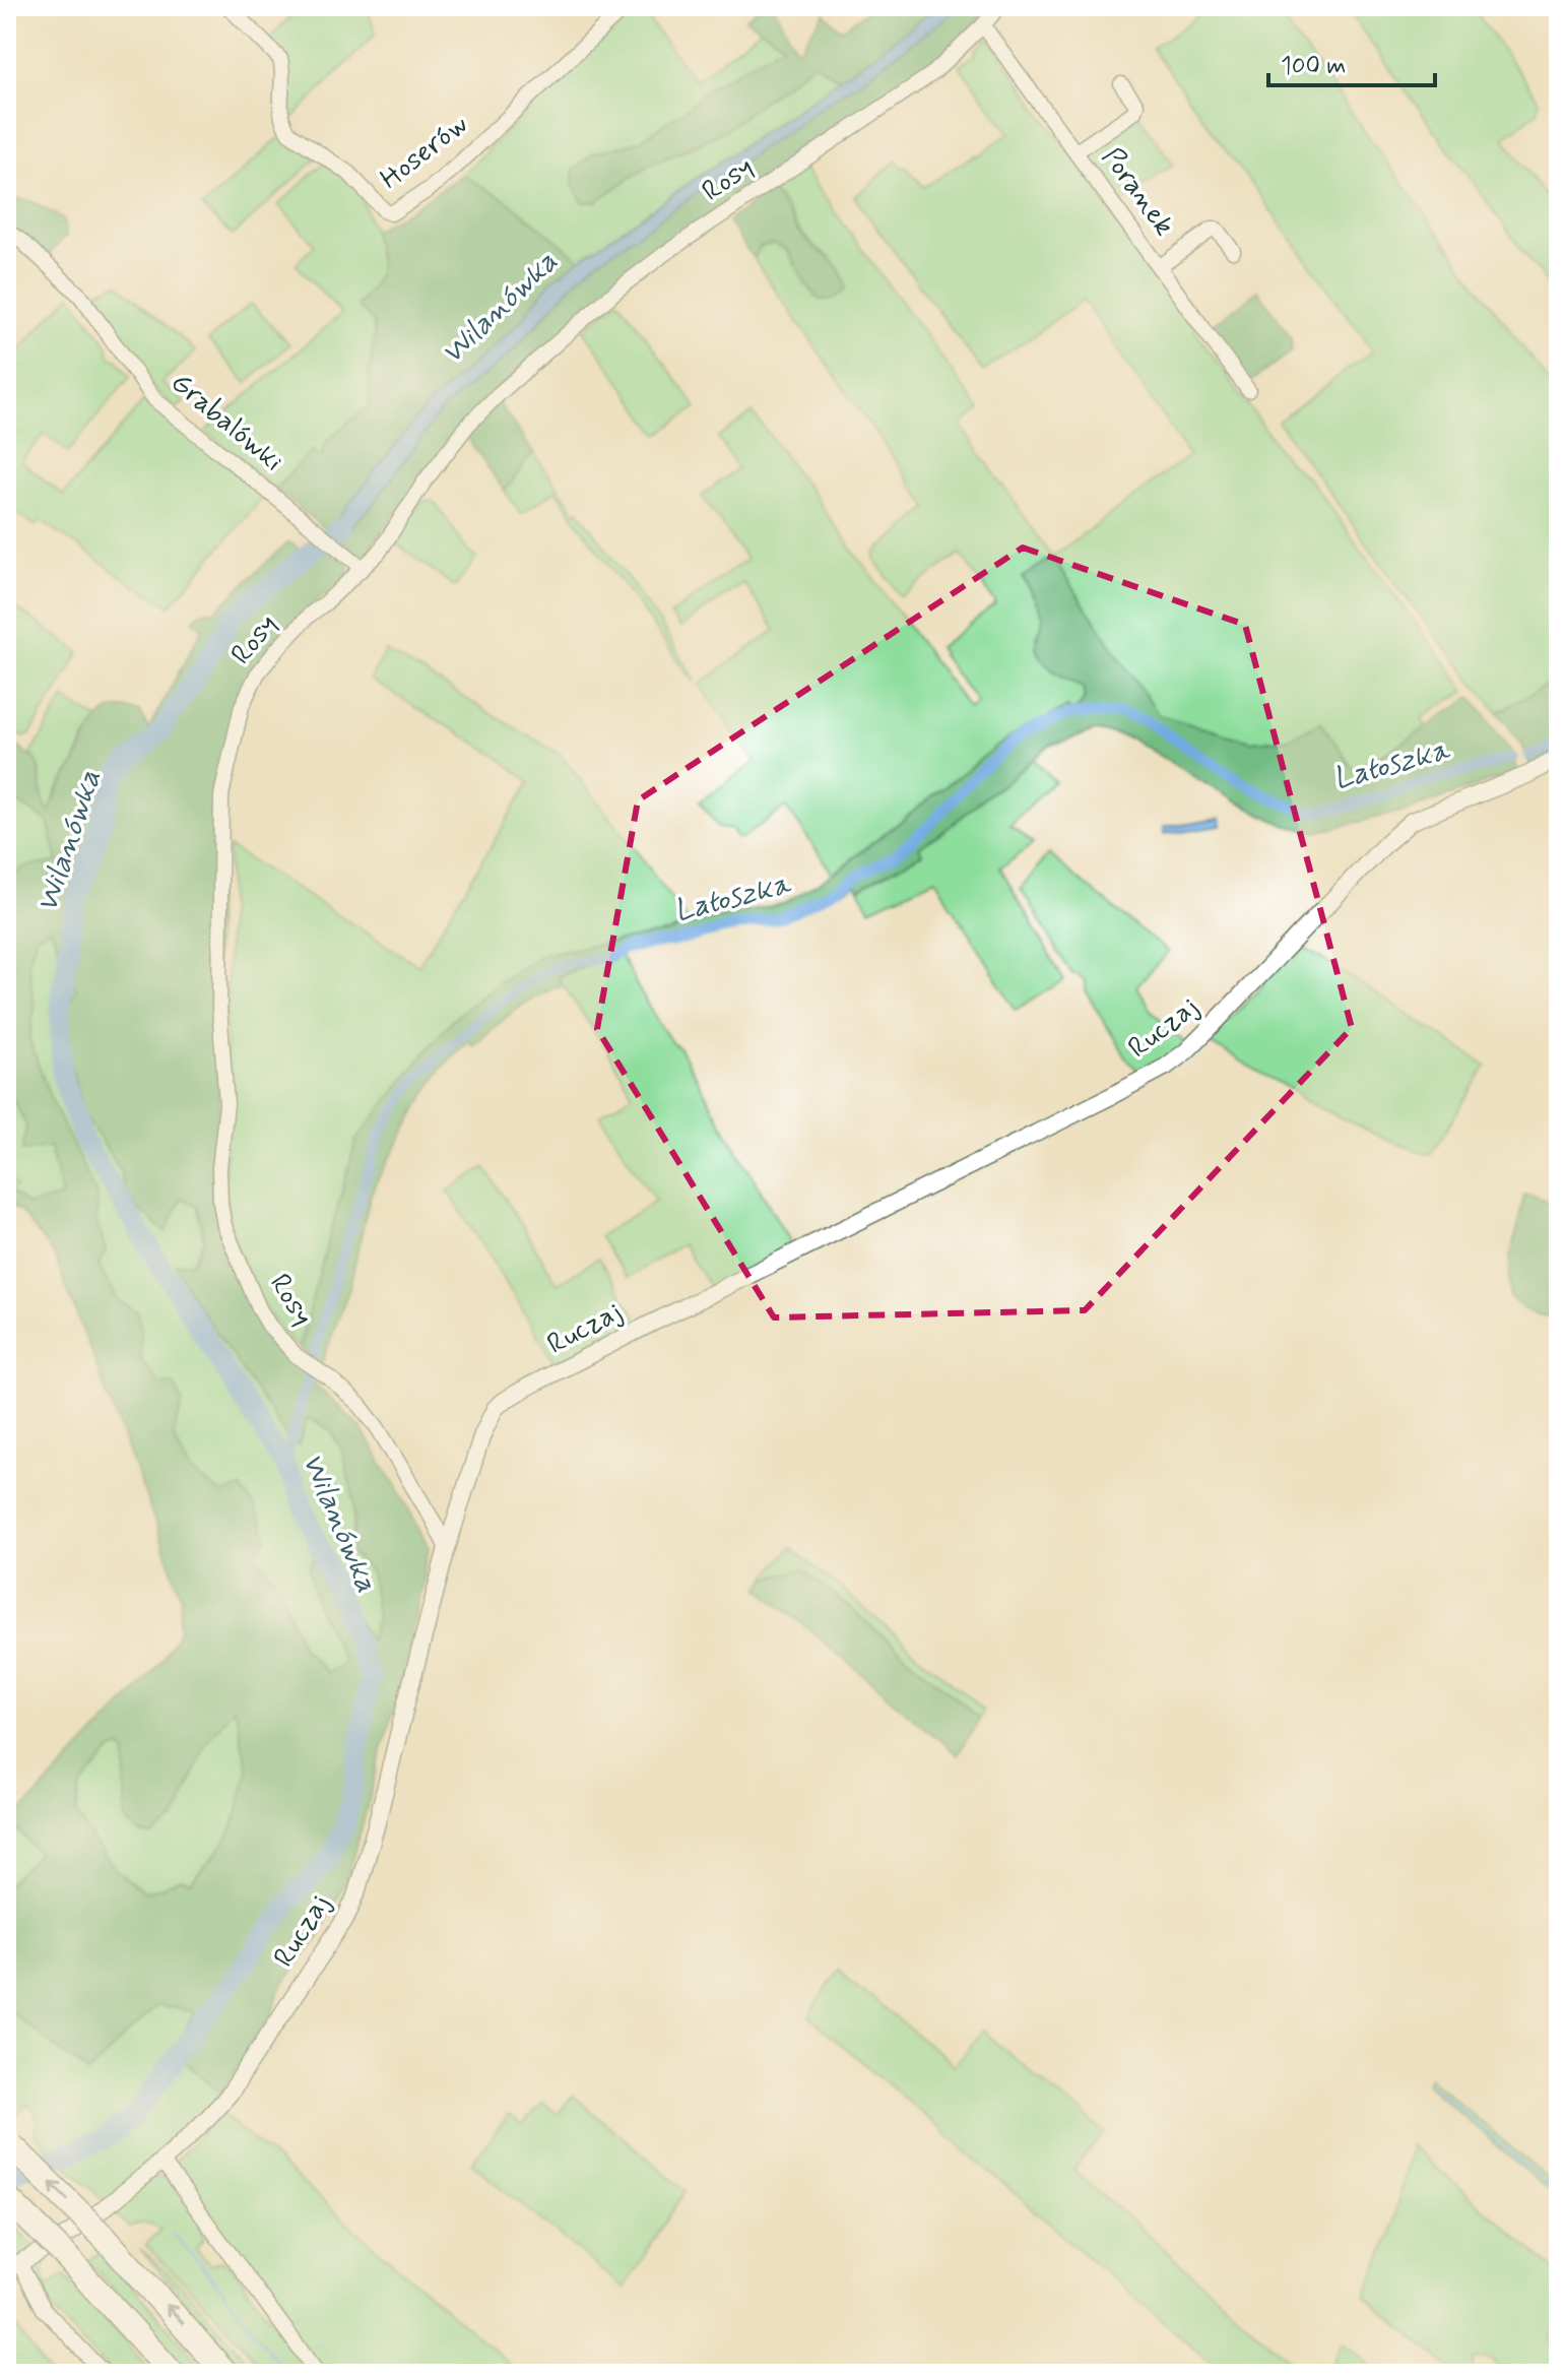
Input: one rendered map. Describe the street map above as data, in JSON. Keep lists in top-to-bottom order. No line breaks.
{"streets":{"street":["Hoserów","Rosy","Poranek","Grabalówki","Ruczaj"]},"crossings":[["Rosy","Poranek"],["Rosy","Grabalówki"],["Rosy","Ruczaj"]],"water":["Wilanówka","Latoszka"],"scale_bar":"100 m"}
